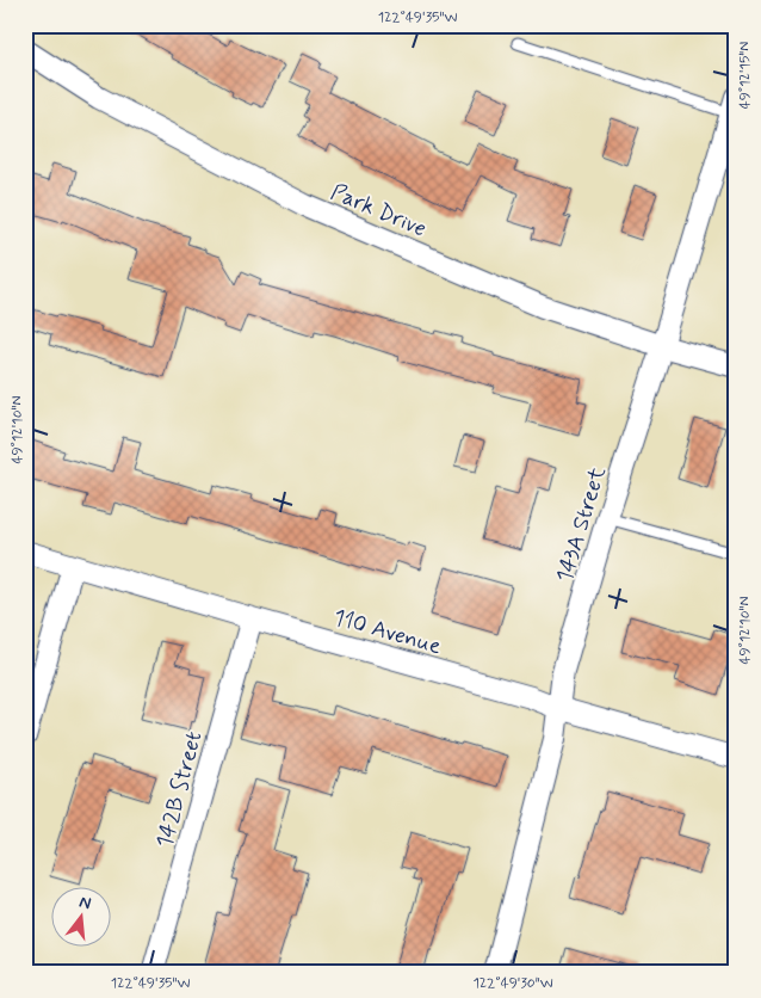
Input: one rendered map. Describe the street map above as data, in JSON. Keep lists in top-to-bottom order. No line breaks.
{"streets":{"street":["Park Drive","143A Street","110 Avenue","142B Street"]},"crossings":[["Park Drive","143A Street"],["143A Street","110 Avenue"],["110 Avenue","142B Street"]],"north":"top","coordinates":["122°49'35\"W","49°12'15\"N","49°12'10\"N","122°49'30\"W"]}
